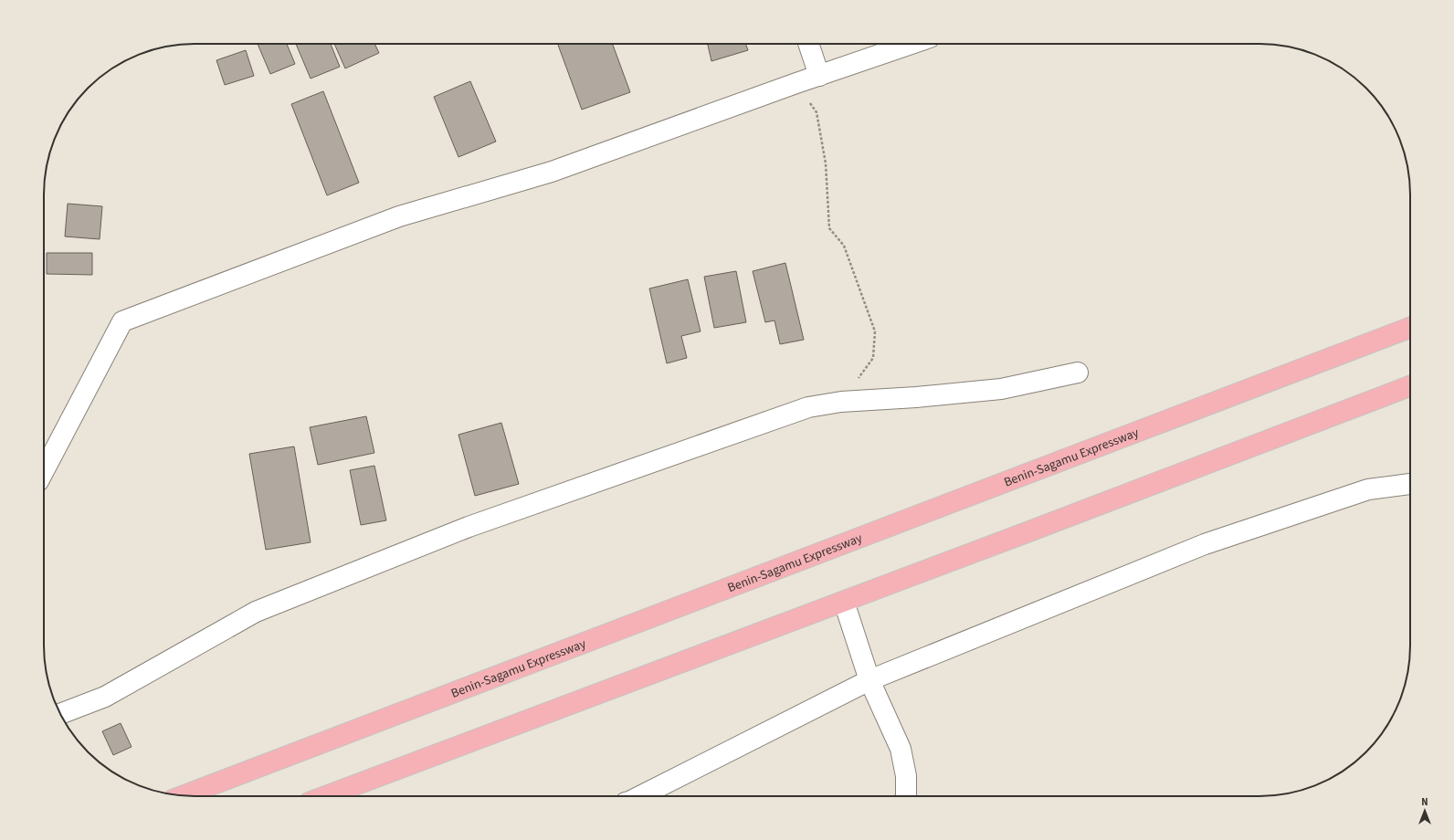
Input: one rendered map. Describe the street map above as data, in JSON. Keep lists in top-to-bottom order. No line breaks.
{"streets":{"highway":["Benin-Sagamu Expressway"]},"north":"top"}
